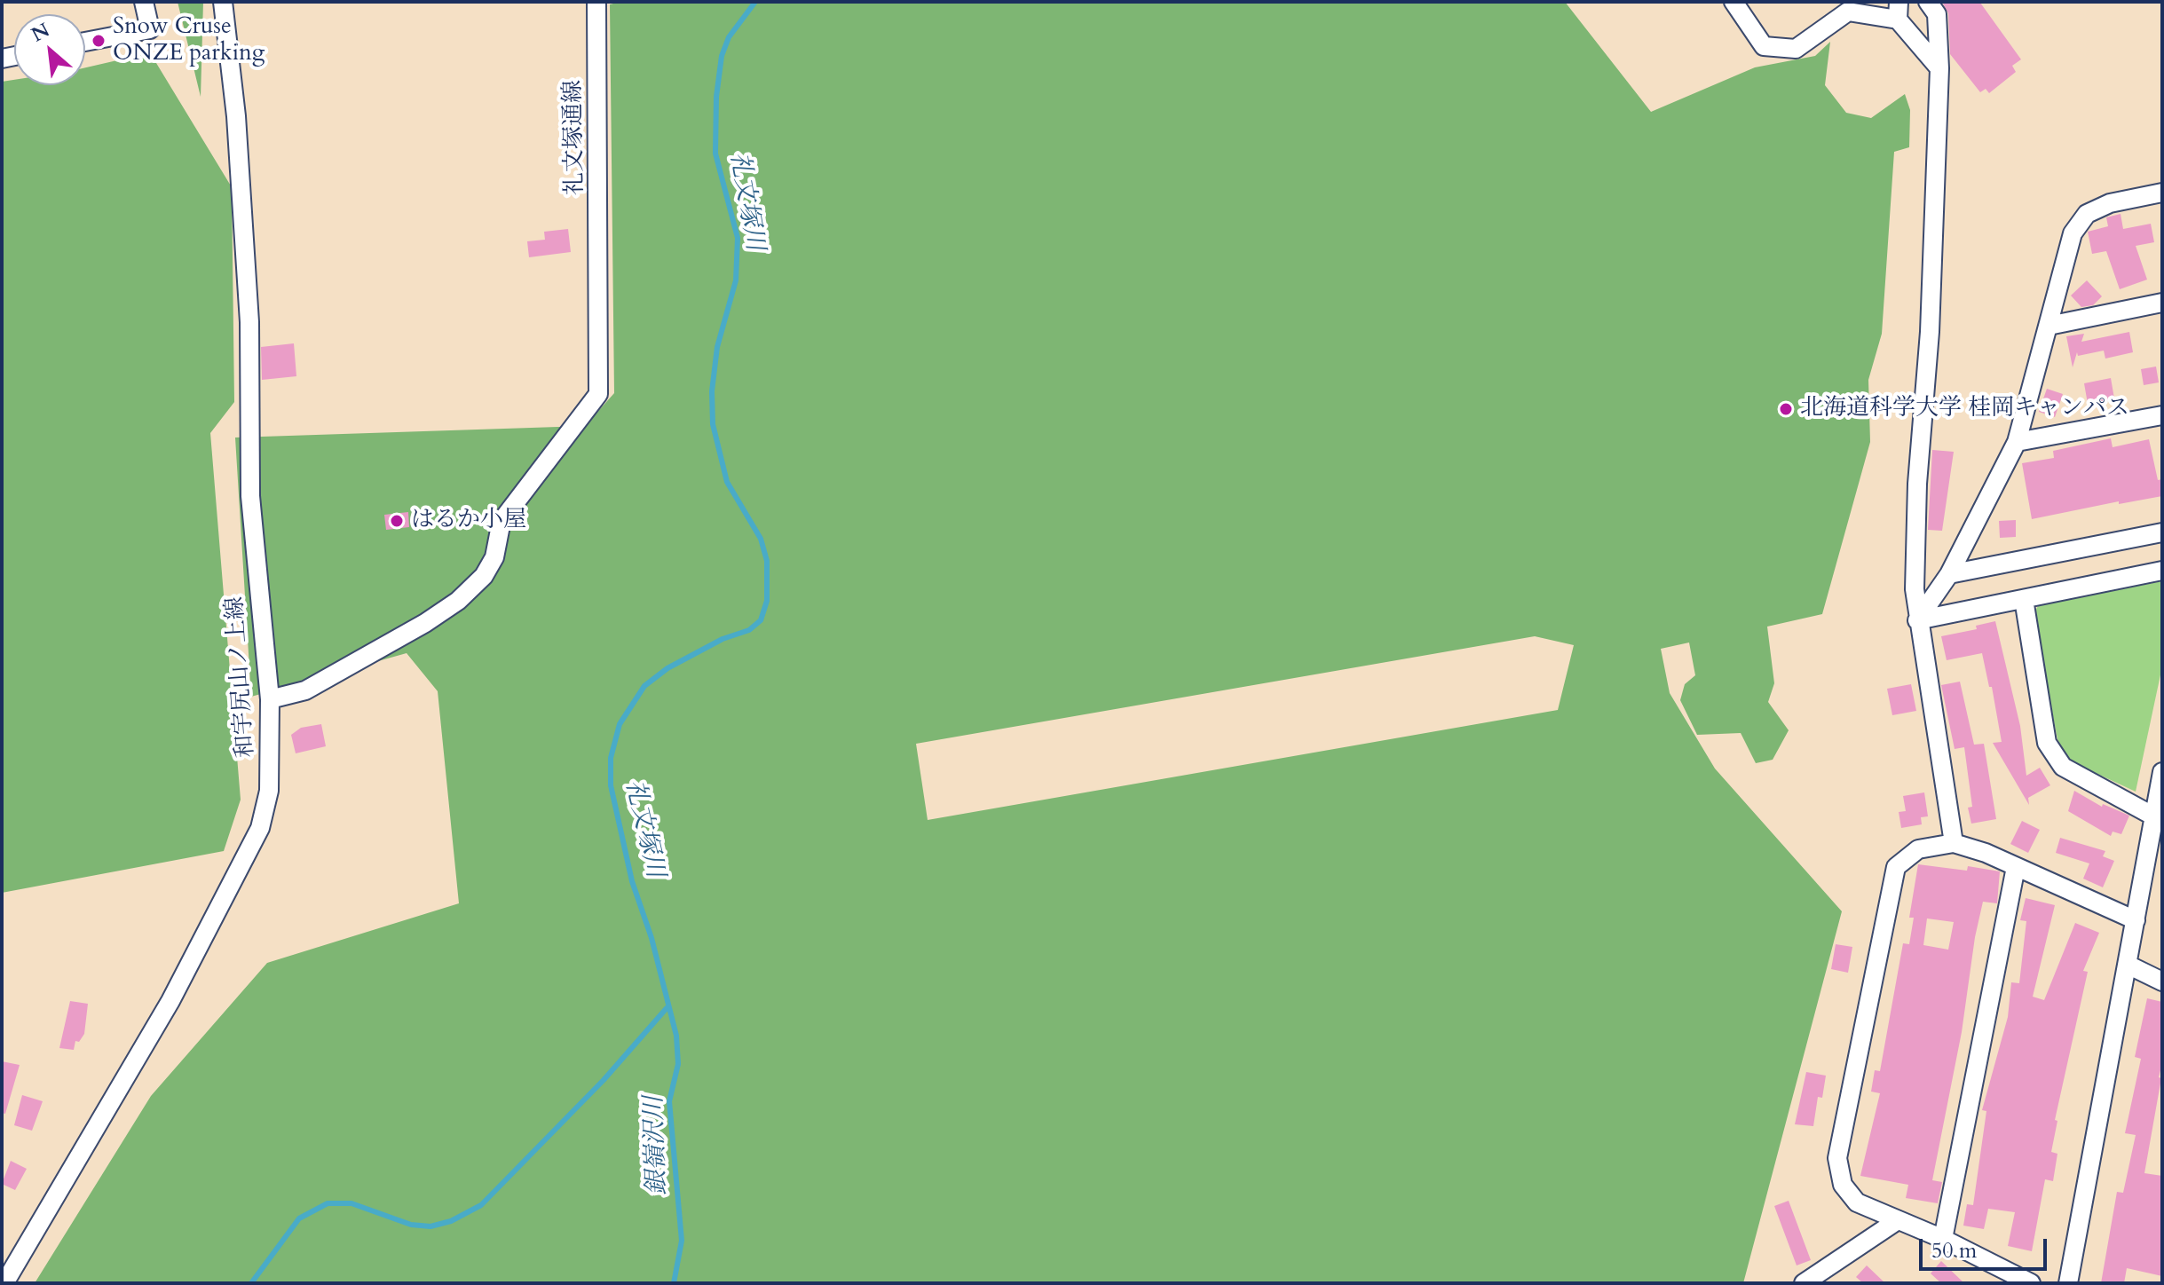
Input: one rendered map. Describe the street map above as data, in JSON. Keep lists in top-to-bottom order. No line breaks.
{"streets":{"street":["礼文塚通線","和宇尻山ノ上線"]},"crossings":[["礼文塚通線","和宇尻山ノ上線"]],"water":["礼文塚川","銀嶺沢川"],"places":["Snow Cruse ONZE parking","北海道科学大学 桂岡キャンパス","はるか小屋"],"scale_bar":"50 m","north":"top left"}
